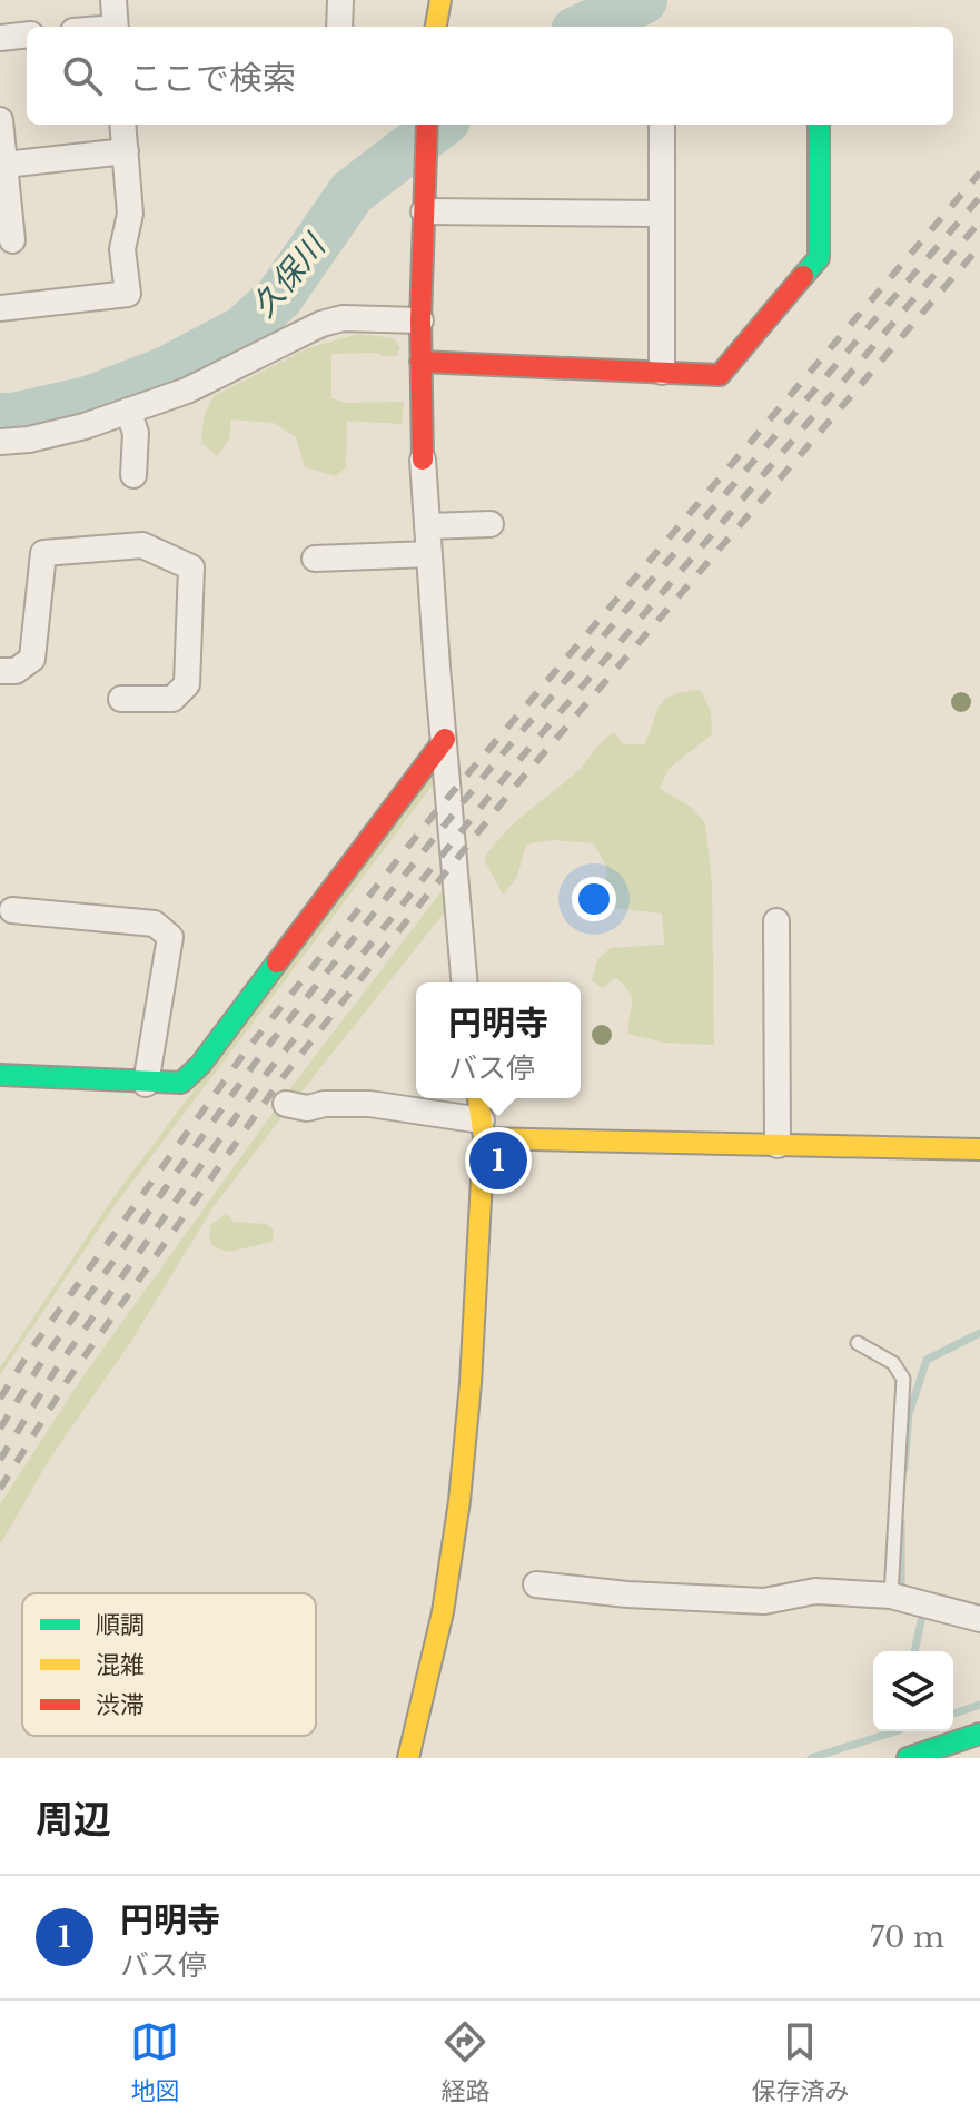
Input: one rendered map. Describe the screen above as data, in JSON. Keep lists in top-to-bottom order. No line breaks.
{"water":["久保川"],"legend":["順調","混雑","渋滞"],"page":{"search":"ここで検索","popup":["円明寺","バス停"],"pins":"1","heading":"周辺","list":[{"mark":"1","name":"円明寺","note":"バス停","value":"70 m"}],"nav":["地図","経路","保存済み"]}}
